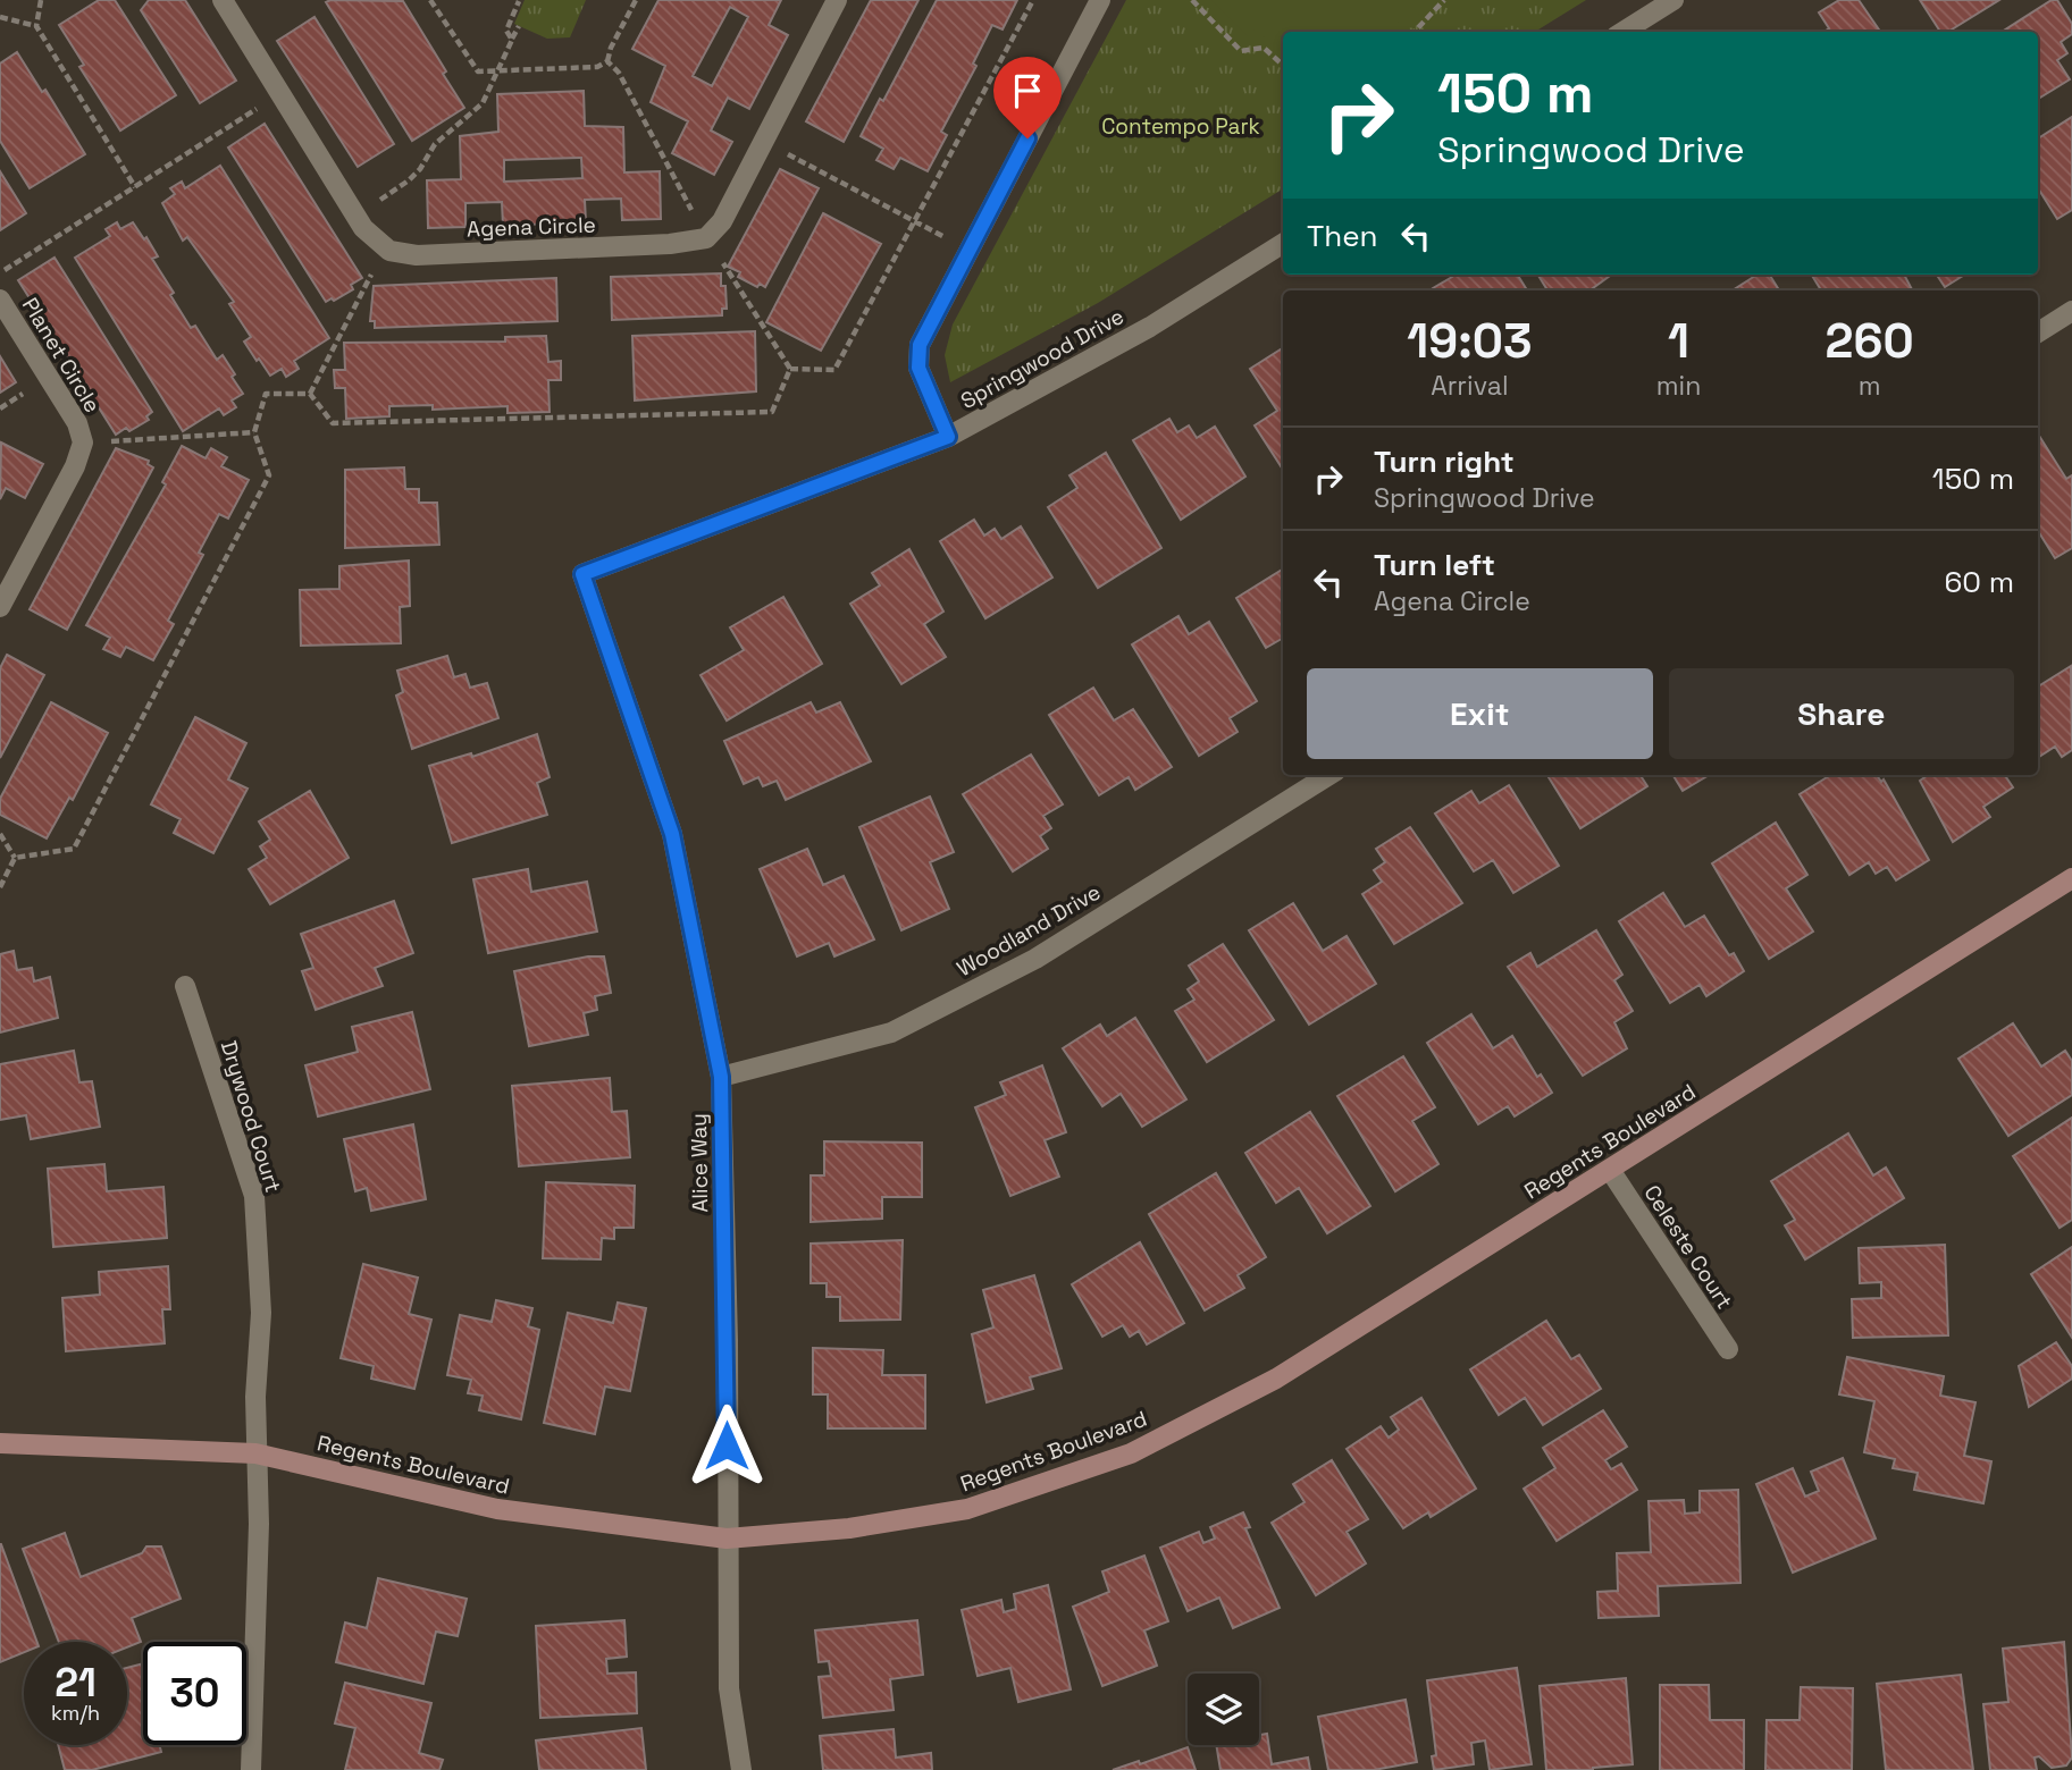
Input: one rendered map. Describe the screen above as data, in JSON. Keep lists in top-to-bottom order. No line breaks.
{"streets":{"street":["Agena Circle","Planet Circle","Springwood Drive","Woodland Drive","Drywood Court","Regents Boulevard","Alice Way","Celeste Court"]},"crossings":[["Springwood Drive","Alice Way"],["Woodland Drive","Alice Way"],["Drywood Court","Regents Boulevard"],["Regents Boulevard","Alice Way"],["Regents Boulevard","Celeste Court"]],"parks":["Contempo Park"],"page":{"turn":["150 m","Springwood Drive"],"then":"Then","eta":["19:03","Arrival","1","min","260","m"],"list":[{"name":"Turn right","note":"Springwood Drive","value":"150 m"},{"name":"Turn left","note":"Agena Circle","value":"60 m"}],"buttons":["Exit","Share"],"speed":"21 km/h","limit":"30"}}
